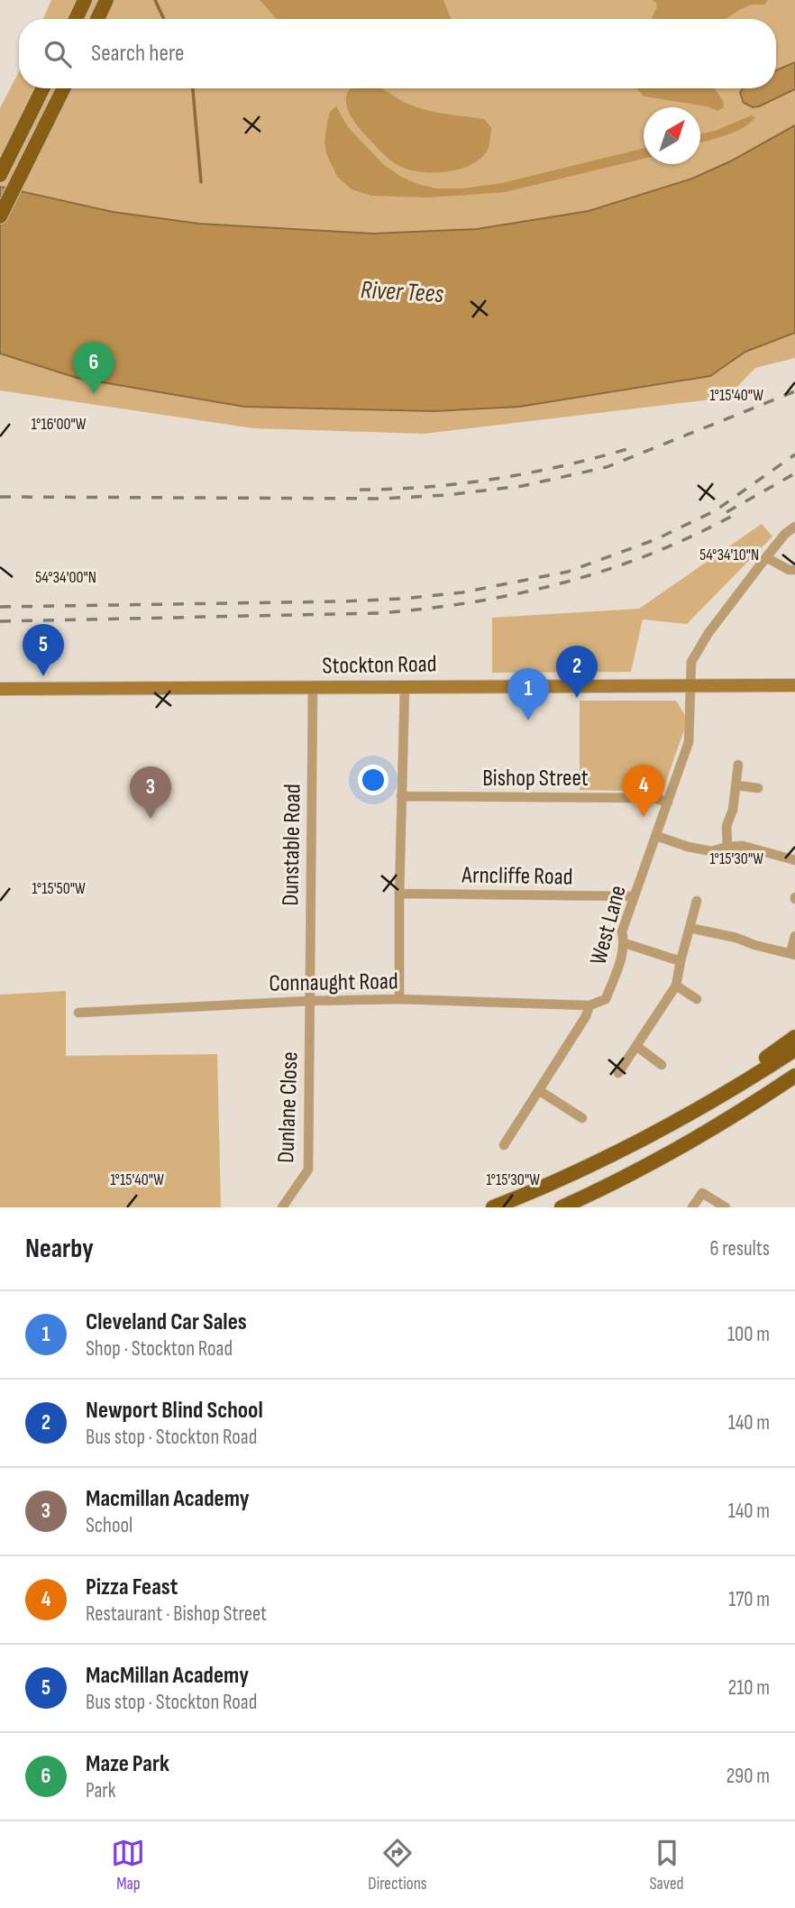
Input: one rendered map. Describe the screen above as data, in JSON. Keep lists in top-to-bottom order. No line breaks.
{"streets":{"main road":["Stockton Road"],"street":["Bishop Street","Dunstable Road","Arncliffe Road","West Lane","Connaught Road","Dunlane Close"]},"crossings":[["Stockton Road","Dunstable Road"],["Stockton Road","West Lane"],["Bishop Street","West Lane"],["Dunstable Road","Connaught Road"],["Dunstable Road","Dunlane Close"],["Arncliffe Road","West Lane"],["West Lane","Connaught Road"],["Connaught Road","Dunlane Close"]],"water":["River Tees"],"north":"top right","page":{"search":"Search here","pins":["6","5","2","1","4","3"],"heading":["Nearby","6 results"],"list":[{"mark":"1","name":"Cleveland Car Sales","note":"Shop · Stockton Road","value":"100 m"},{"mark":"2","name":"Newport Blind School","note":"Bus stop · Stockton Road","value":"140 m"},{"mark":"3","name":"Macmillan Academy","note":"School","value":"140 m"},{"mark":"4","name":"Pizza Feast","note":"Restaurant · Bishop Street","value":"170 m"},{"mark":"5","name":"MacMillan Academy","note":"Bus stop · Stockton Road","value":"210 m"},{"mark":"6","name":"Maze Park","note":"Park","value":"290 m"}],"nav":["Map","Directions","Saved"]},"coordinates":["1°15'40\"W","1°16'00\"W","54°34'10\"N","54°34'00\"N","1°15'30\"W","1°15'50\"W"]}
